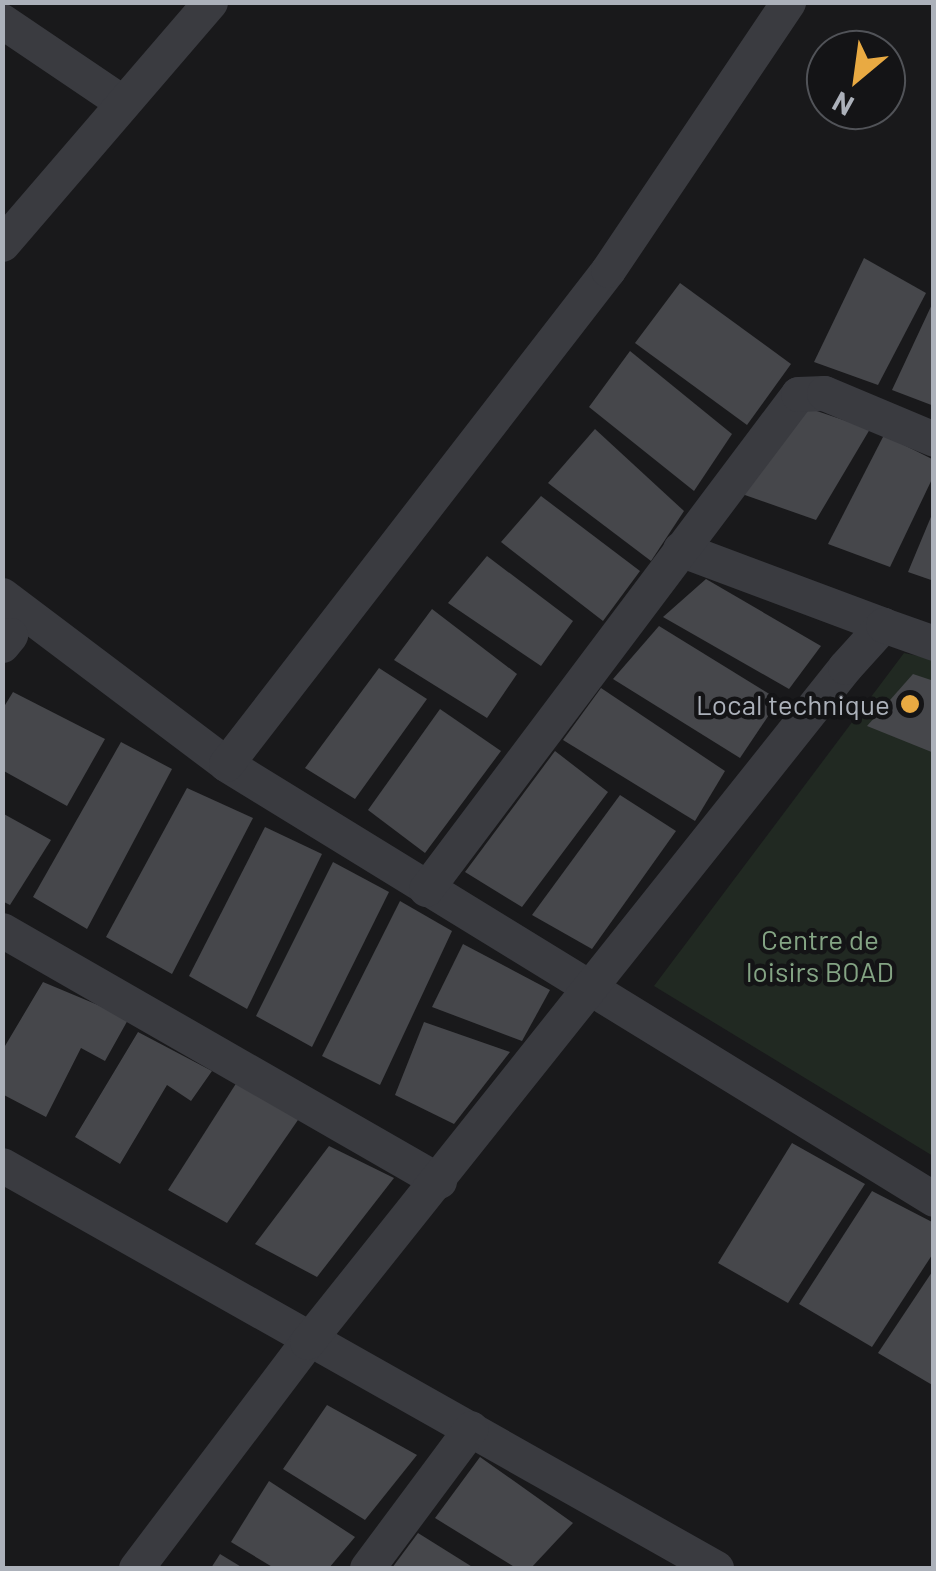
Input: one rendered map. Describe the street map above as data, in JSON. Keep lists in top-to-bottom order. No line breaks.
{"parks":["Centre de loisirs BOAD"],"places":["Local technique"],"north":"bottom left"}
